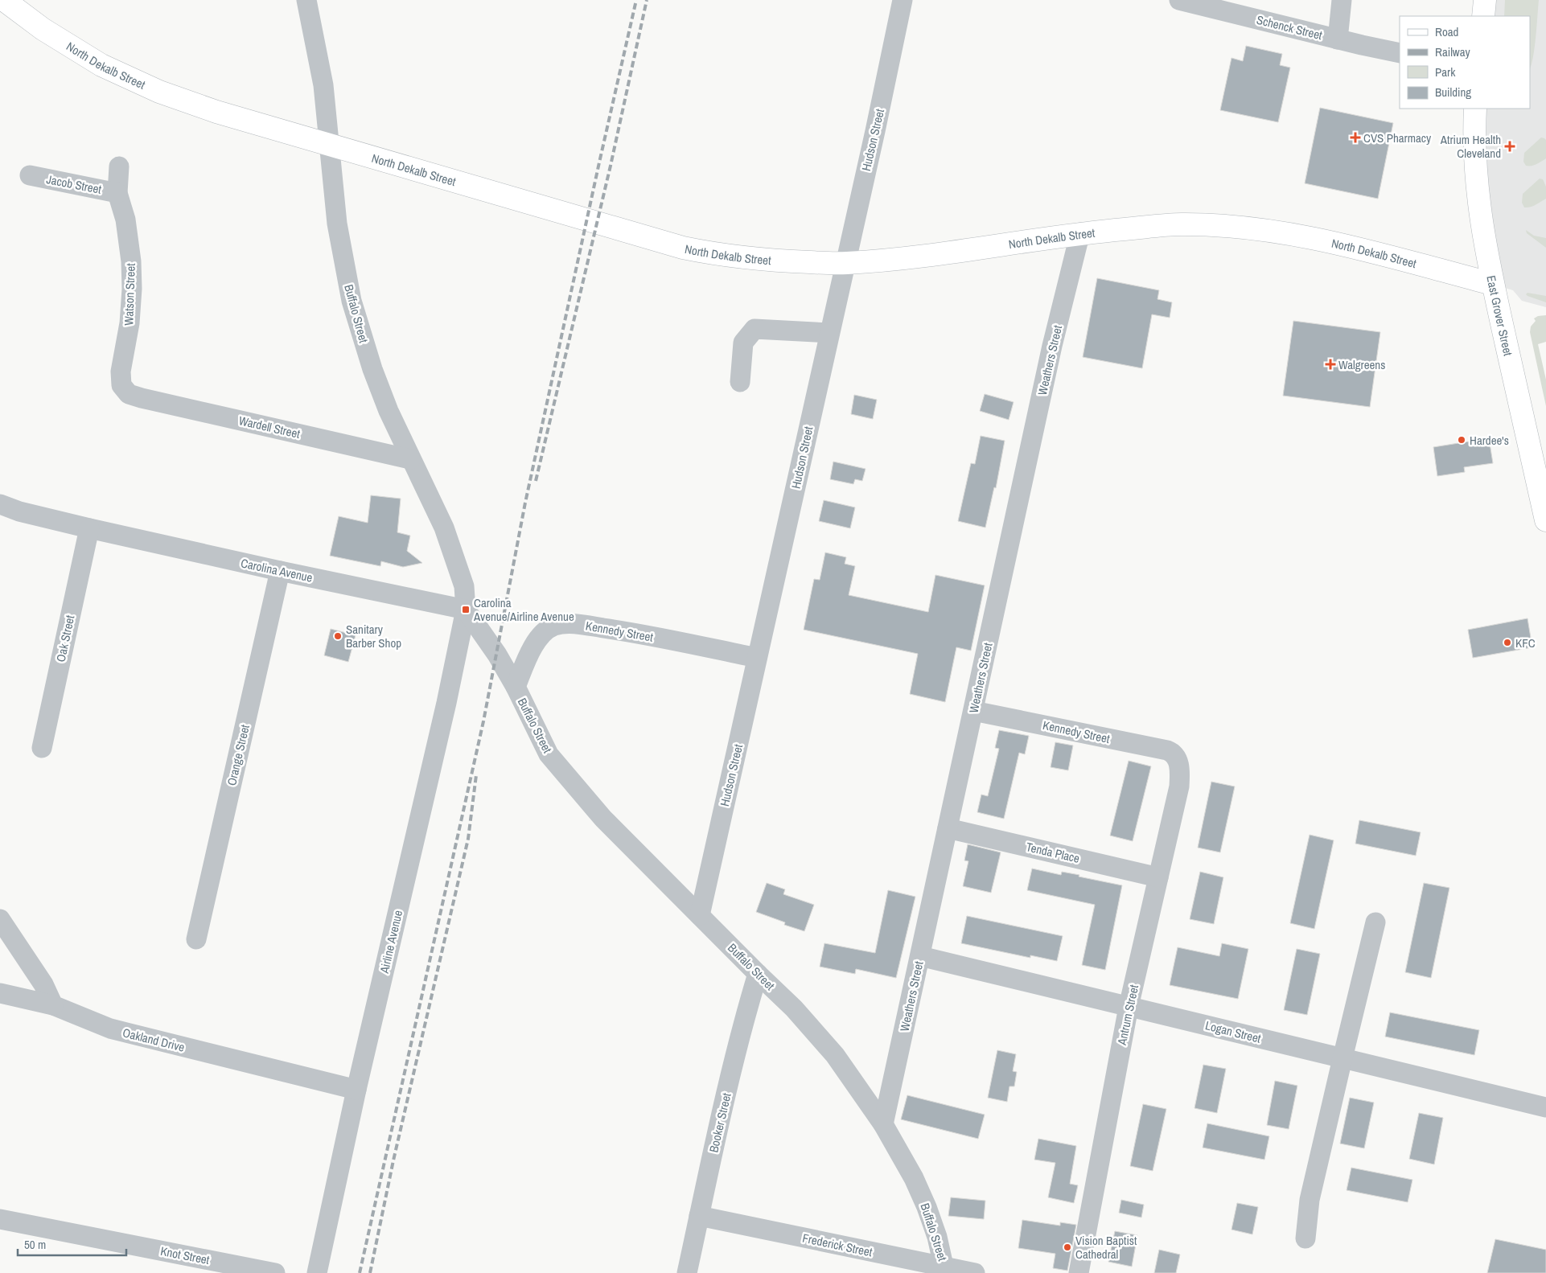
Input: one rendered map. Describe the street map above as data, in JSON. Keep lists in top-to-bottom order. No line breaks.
{"streets":{"main road":["North Dekalb Street","East Grover Street"],"street":["Schenck Street","Hudson Street","Jacob Street","Watson Street","Buffalo Street","Weathers Street","Wardell Street","Carolina Avenue","Kennedy Street","Oak Street","Orange Street","Tenda Place","Airline Avenue","Antrum Street","Logan Street","Oakland Drive","Booker Street","Frederick Street","Knot Street"]},"crossings":[["North Dekalb Street","Hudson Street"],["North Dekalb Street","Buffalo Street"],["North Dekalb Street","East Grover Street"],["North Dekalb Street","Weathers Street"],["Hudson Street","Buffalo Street"],["Hudson Street","Kennedy Street"],["Jacob Street","Watson Street"],["Watson Street","Wardell Street"],["Buffalo Street","Weathers Street"],["Buffalo Street","Wardell Street"],["Buffalo Street","Carolina Avenue"],["Buffalo Street","Kennedy Street"],["Buffalo Street","Airline Avenue"],["Buffalo Street","Booker Street"],["Buffalo Street","Frederick Street"],["Weathers Street","Kennedy Street"],["Weathers Street","Tenda Place"],["Weathers Street","Logan Street"],["Carolina Avenue","Oak Street"],["Carolina Avenue","Orange Street"],["Carolina Avenue","Airline Avenue"],["Kennedy Street","Antrum Street"],["Tenda Place","Antrum Street"],["Airline Avenue","Oakland Drive"],["Antrum Street","Logan Street"],["Booker Street","Frederick Street"]],"places":{"health":["CVS Pharmacy","Atrium Health Cleveland","Walgreens"],"other":["Hardee's","Sanitary Barber Shop","KFC","Vision Baptist Cathedral"],"transit":["Carolina Avenue/Airline Avenue"]},"legend":["Road","Railway","Park","Building"],"scale_bar":"50 m"}
